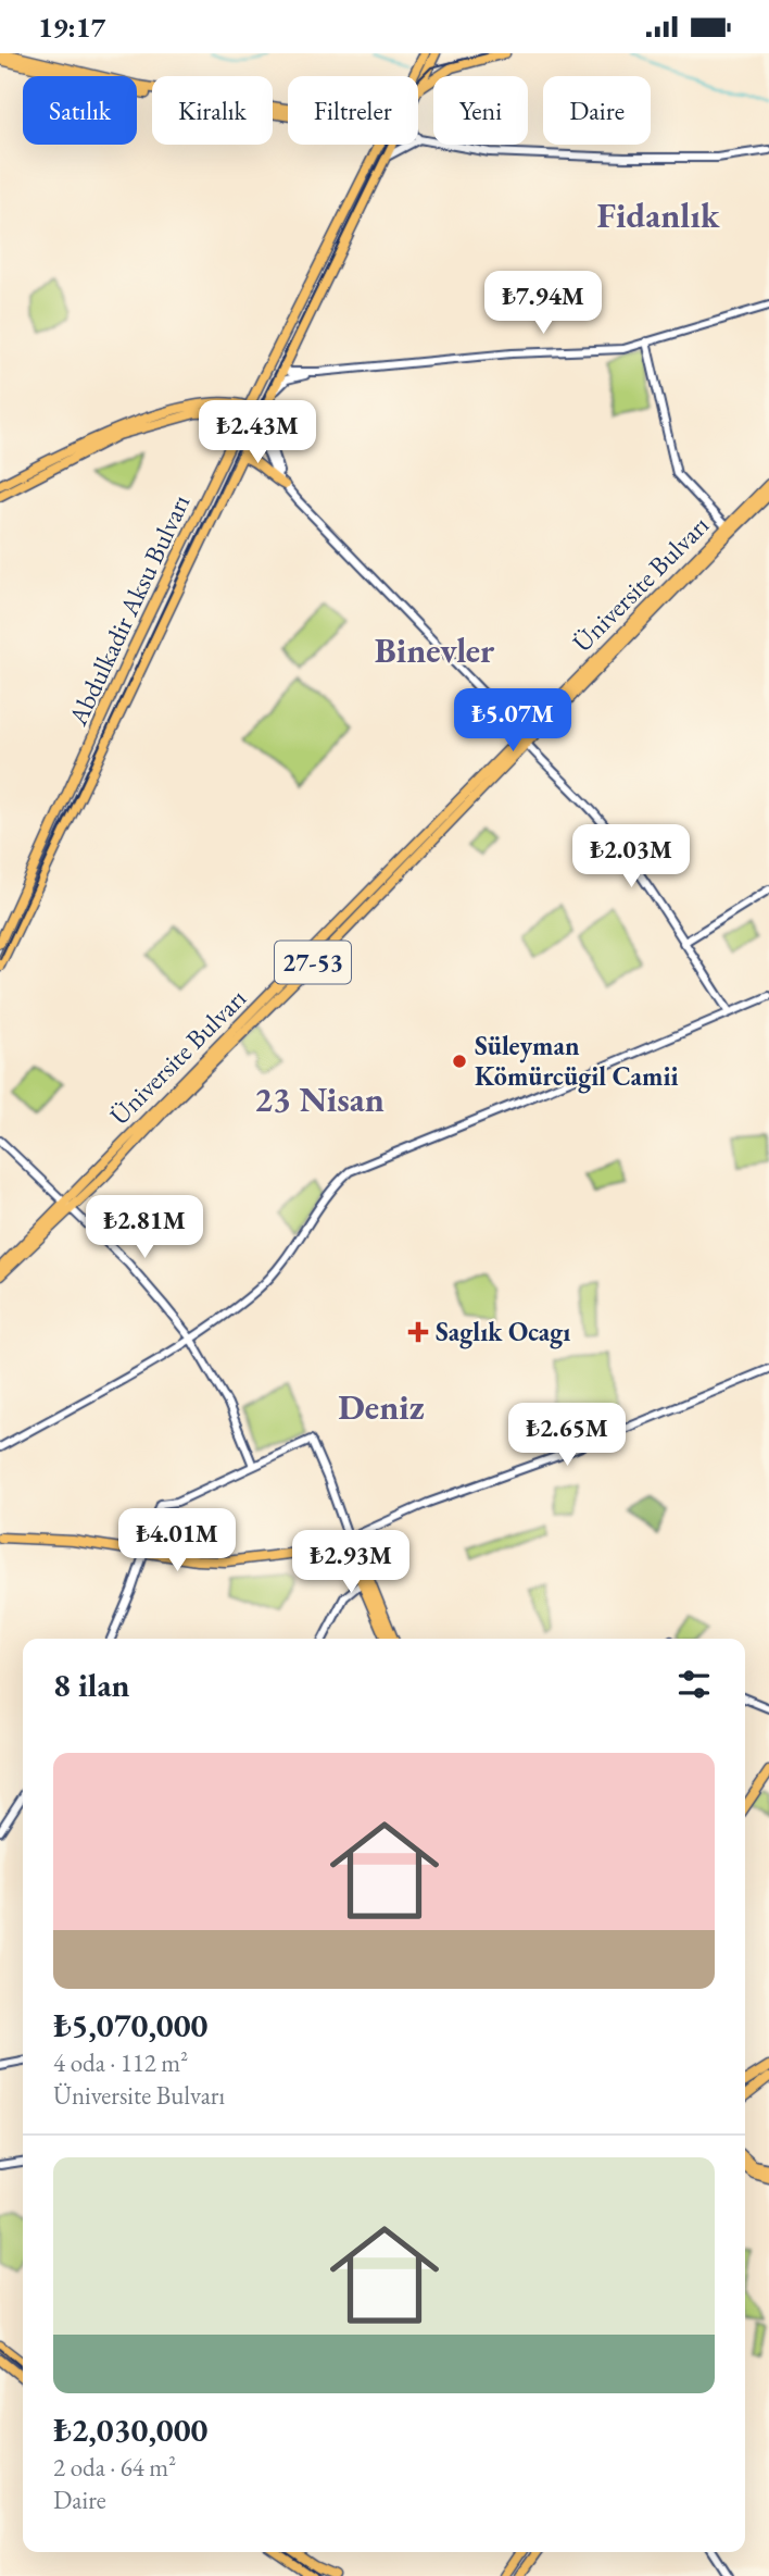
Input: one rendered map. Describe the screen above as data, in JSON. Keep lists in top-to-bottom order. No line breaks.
{"streets":{"main road":["Üniversite Bulvarı","Abdulkadir Aksu Bulvarı","27-53"]},"districts":["Fidanlık","Binevler","23 Nisan","Deniz"],"places":{"other":["Süleyman Kömürcügil Camii"],"health":["Saglık Ocagı"]},"page":{"status":"19:17","chip":["Satılık","Kiralık","Filtreler","Yeni","Daire"],"price":["₺7.94M","₺2.43M","₺5.07M","₺2.03M","₺2.81M","₺2.65M","₺4.01M","₺2.93M"],"heading":"8 ilan","list":[{"name":"₺5,070,000","note":"4 oda · 112 m² · Üniversite Bulvarı"},{"name":"₺2,030,000","note":"2 oda · 64 m² · Daire"}]}}
